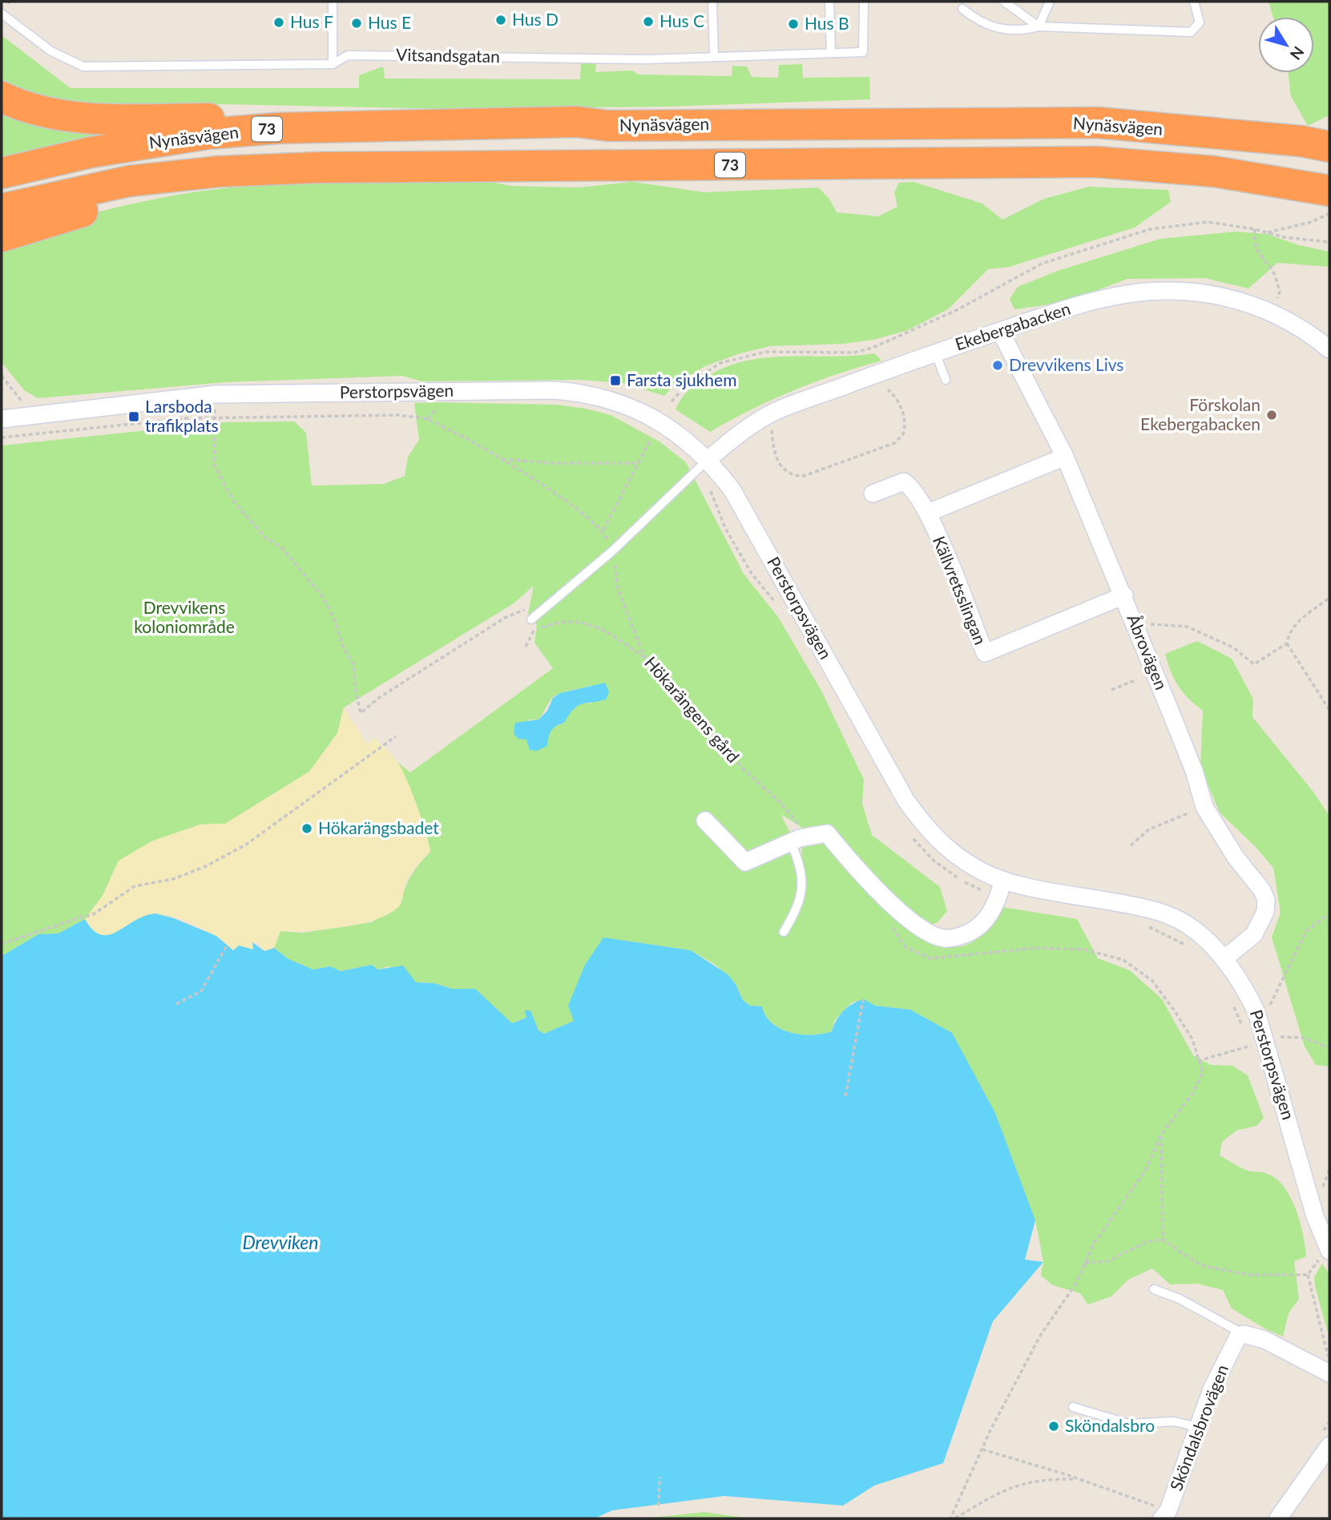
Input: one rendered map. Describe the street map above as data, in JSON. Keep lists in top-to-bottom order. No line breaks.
{"streets":{"highway":["Nynäsvägen","73"],"street":["Ekebergabacken","Perstorpsvägen","Källvretsslingan","Åbrovägen","Sköndalsbrovägen"],"lane":["Vitsandsgatan"],"path":["Hökarängens gård"]},"crossings":[["Ekebergabacken","Perstorpsvägen"],["Ekebergabacken","Åbrovägen"],["Perstorpsvägen","Åbrovägen"],["Källvretsslingan","Åbrovägen"]],"water":["Drevviken"],"parks":["Drevvikens koloniområde"],"places":{"other":["Hus D","Hus C","Hus F","Hus E","Hus B","Drevvikens Livs","Förskolan Ekebergabacken","Hökarängsbadet","Sköndalsbro"],"transit":["Farsta sjukhem","Larsboda trafikplats"]},"north":"bottom right"}
